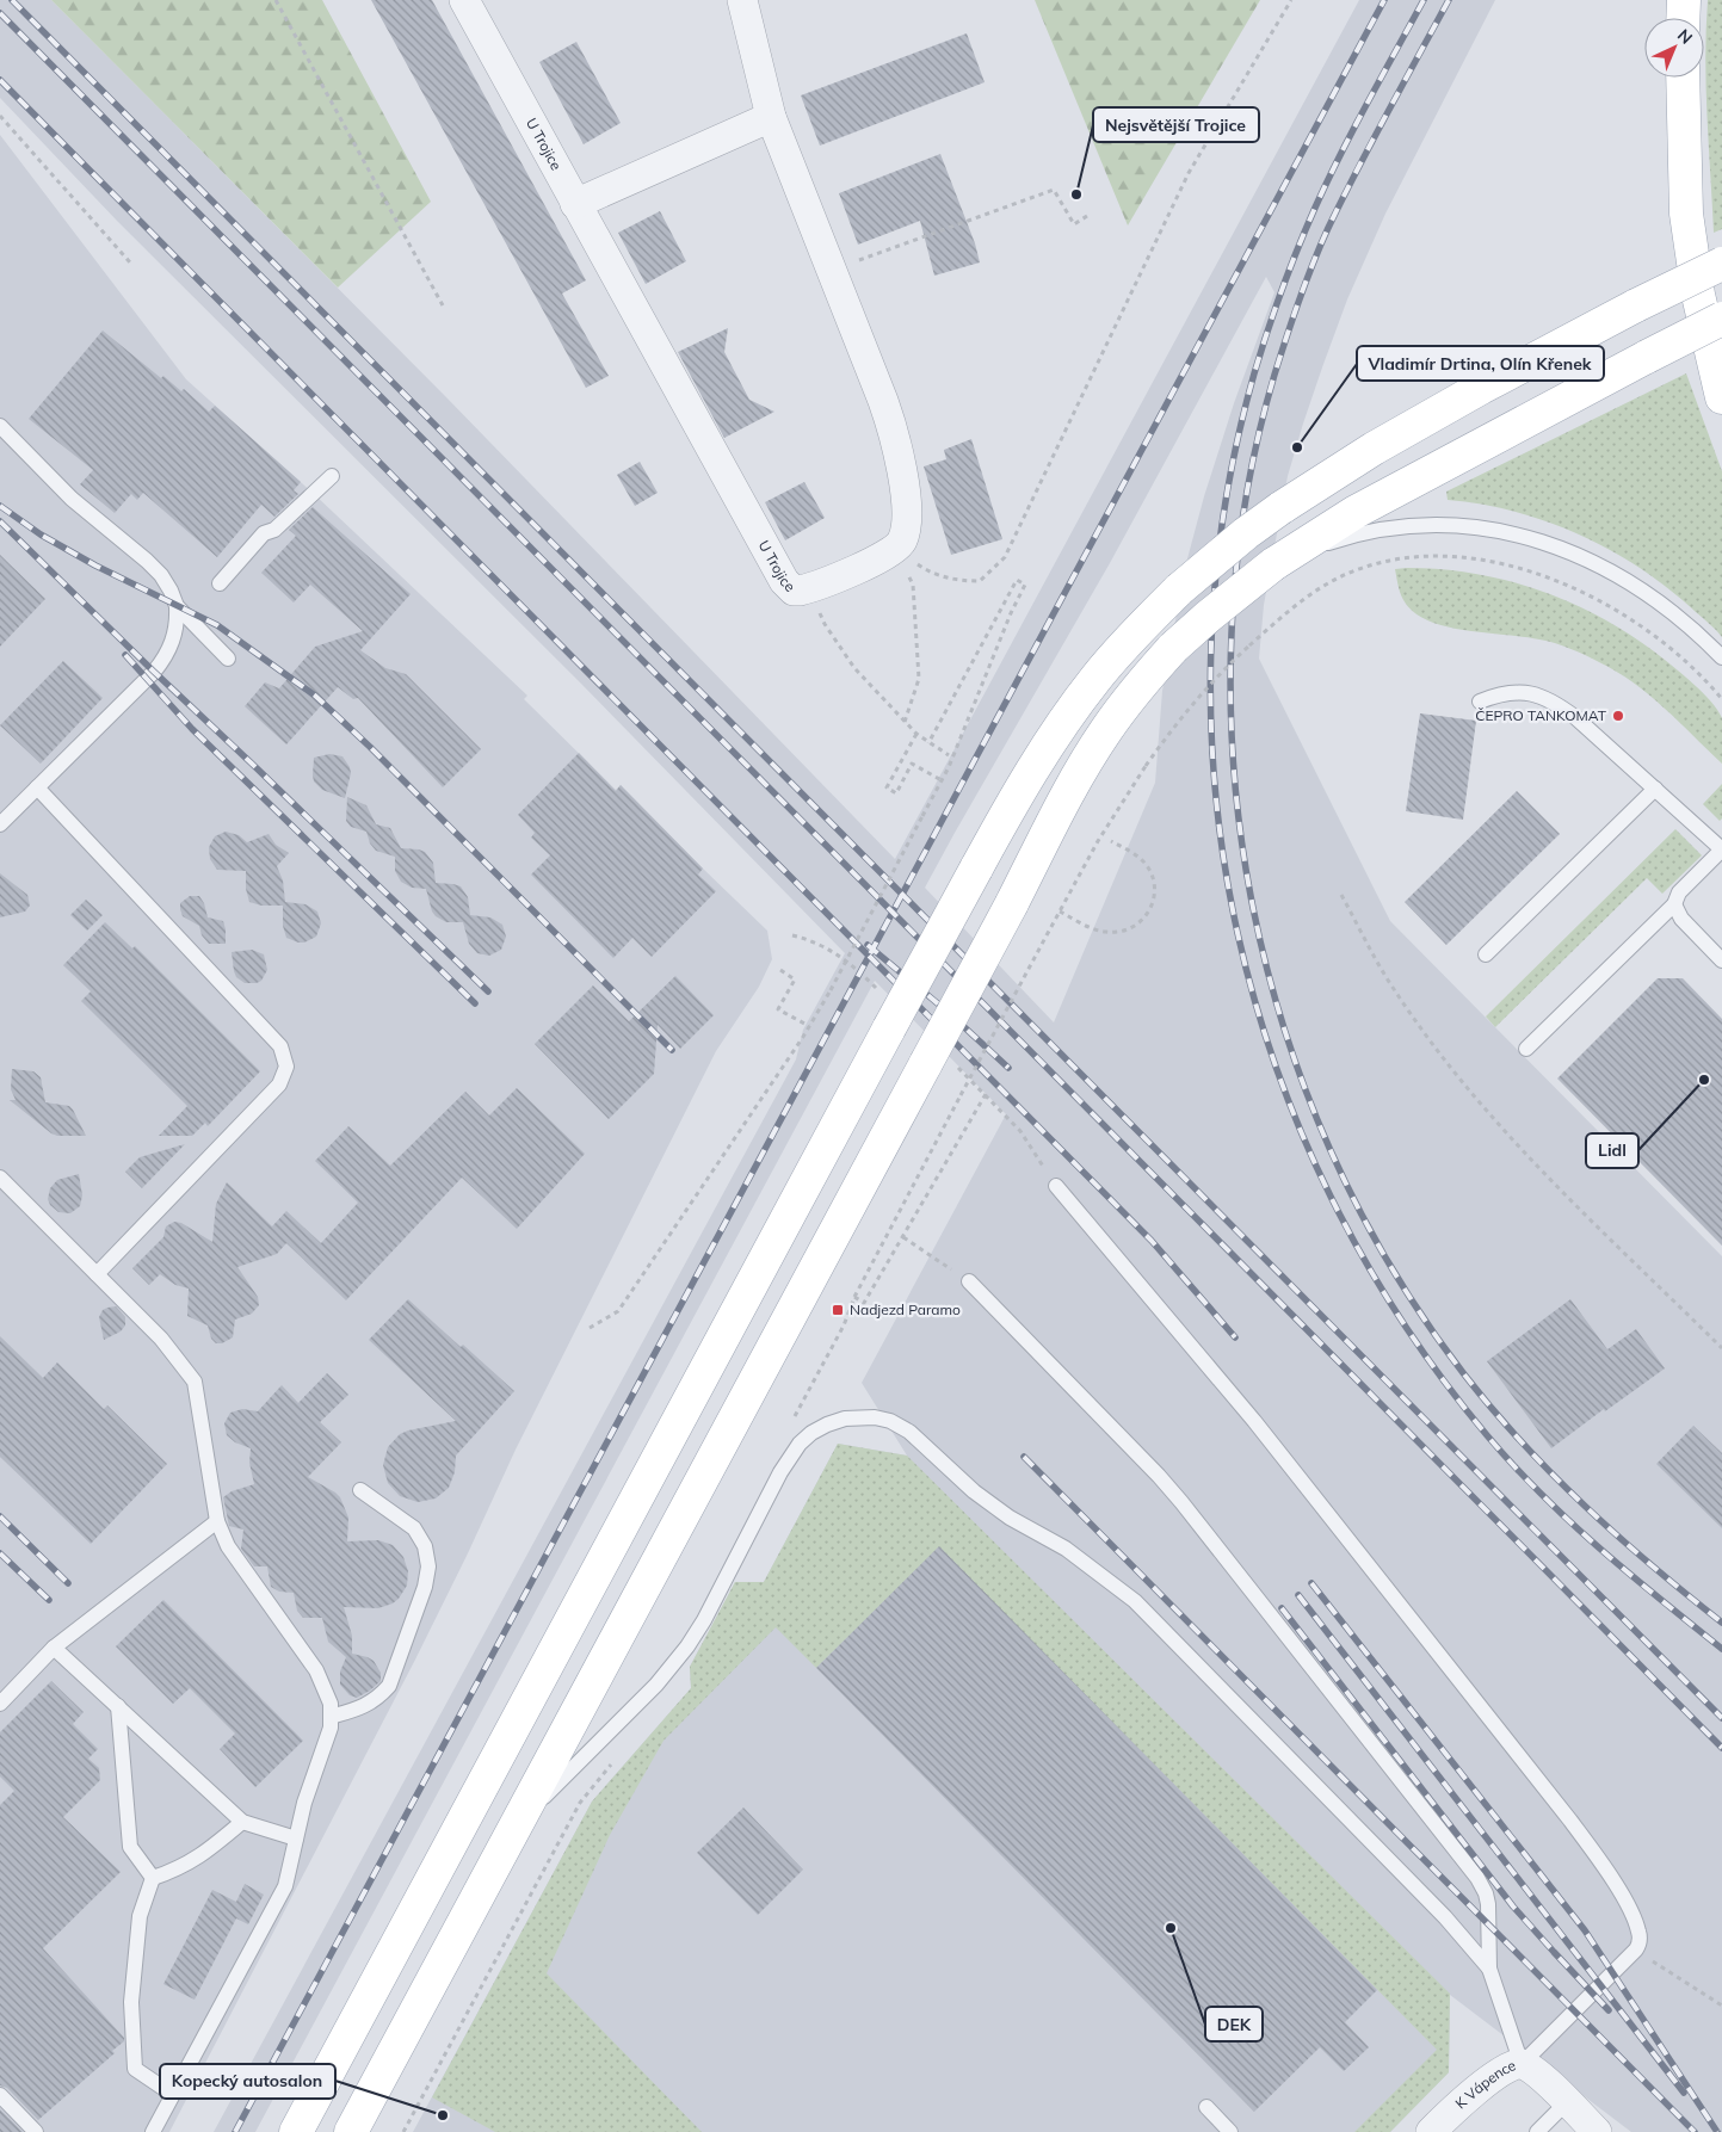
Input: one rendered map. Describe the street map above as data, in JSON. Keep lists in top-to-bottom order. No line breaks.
{"streets":{"street":["U Trojice","K Vápence"]},"places":{"other":["Nejsvětější Trojice","Vladimír Drtina, Olín Křenek","ČEPRO TANKOMAT","Lidl","DEK","Kopecký autosalon"],"transit":["Nadjezd Paramo"]},"north":"top right"}
